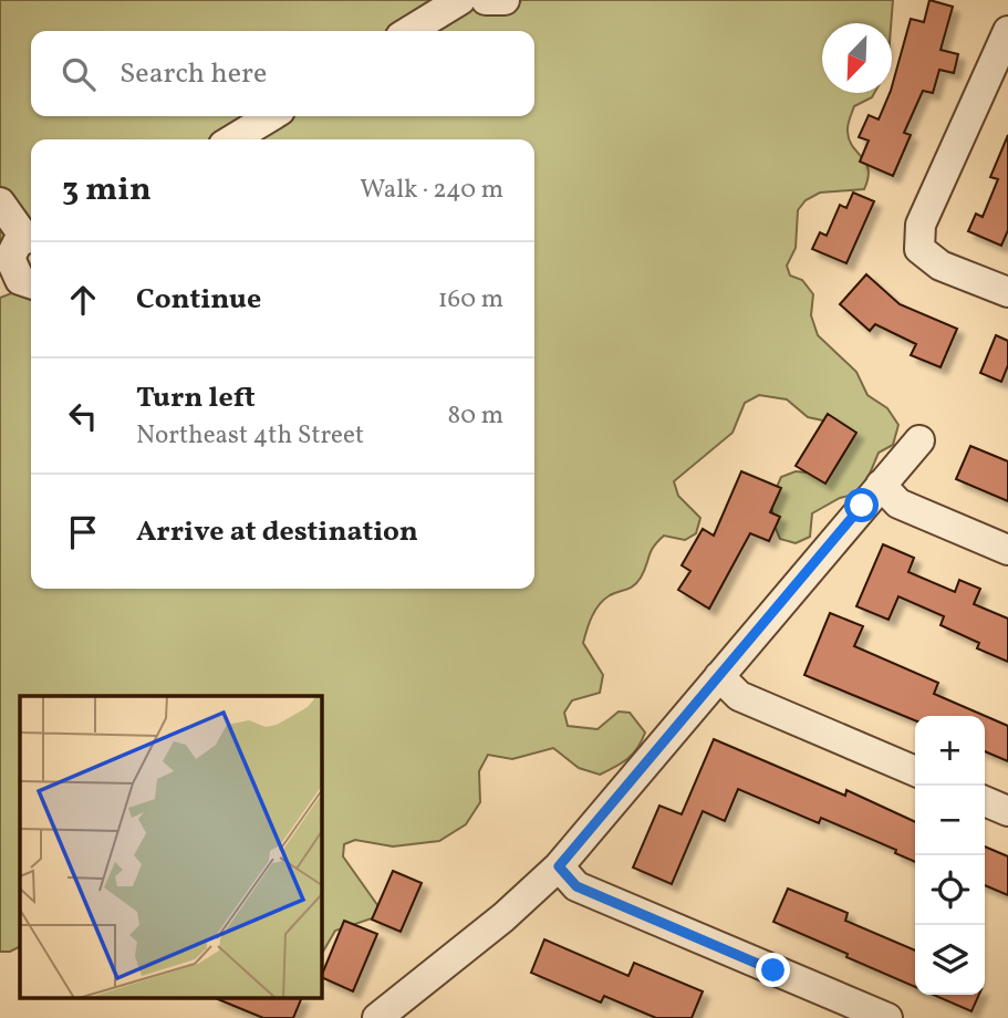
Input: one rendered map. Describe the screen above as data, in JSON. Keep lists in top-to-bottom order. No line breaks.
{"north":"bottom left","page":{"search":"Search here","heading":["3 min","Walk · 240 m"],"list":[["Continue","160 m"],["Turn left","Northeast 4th Street","80 m"],"Arrive at destination"],"map_buttons":["+","−"]}}
